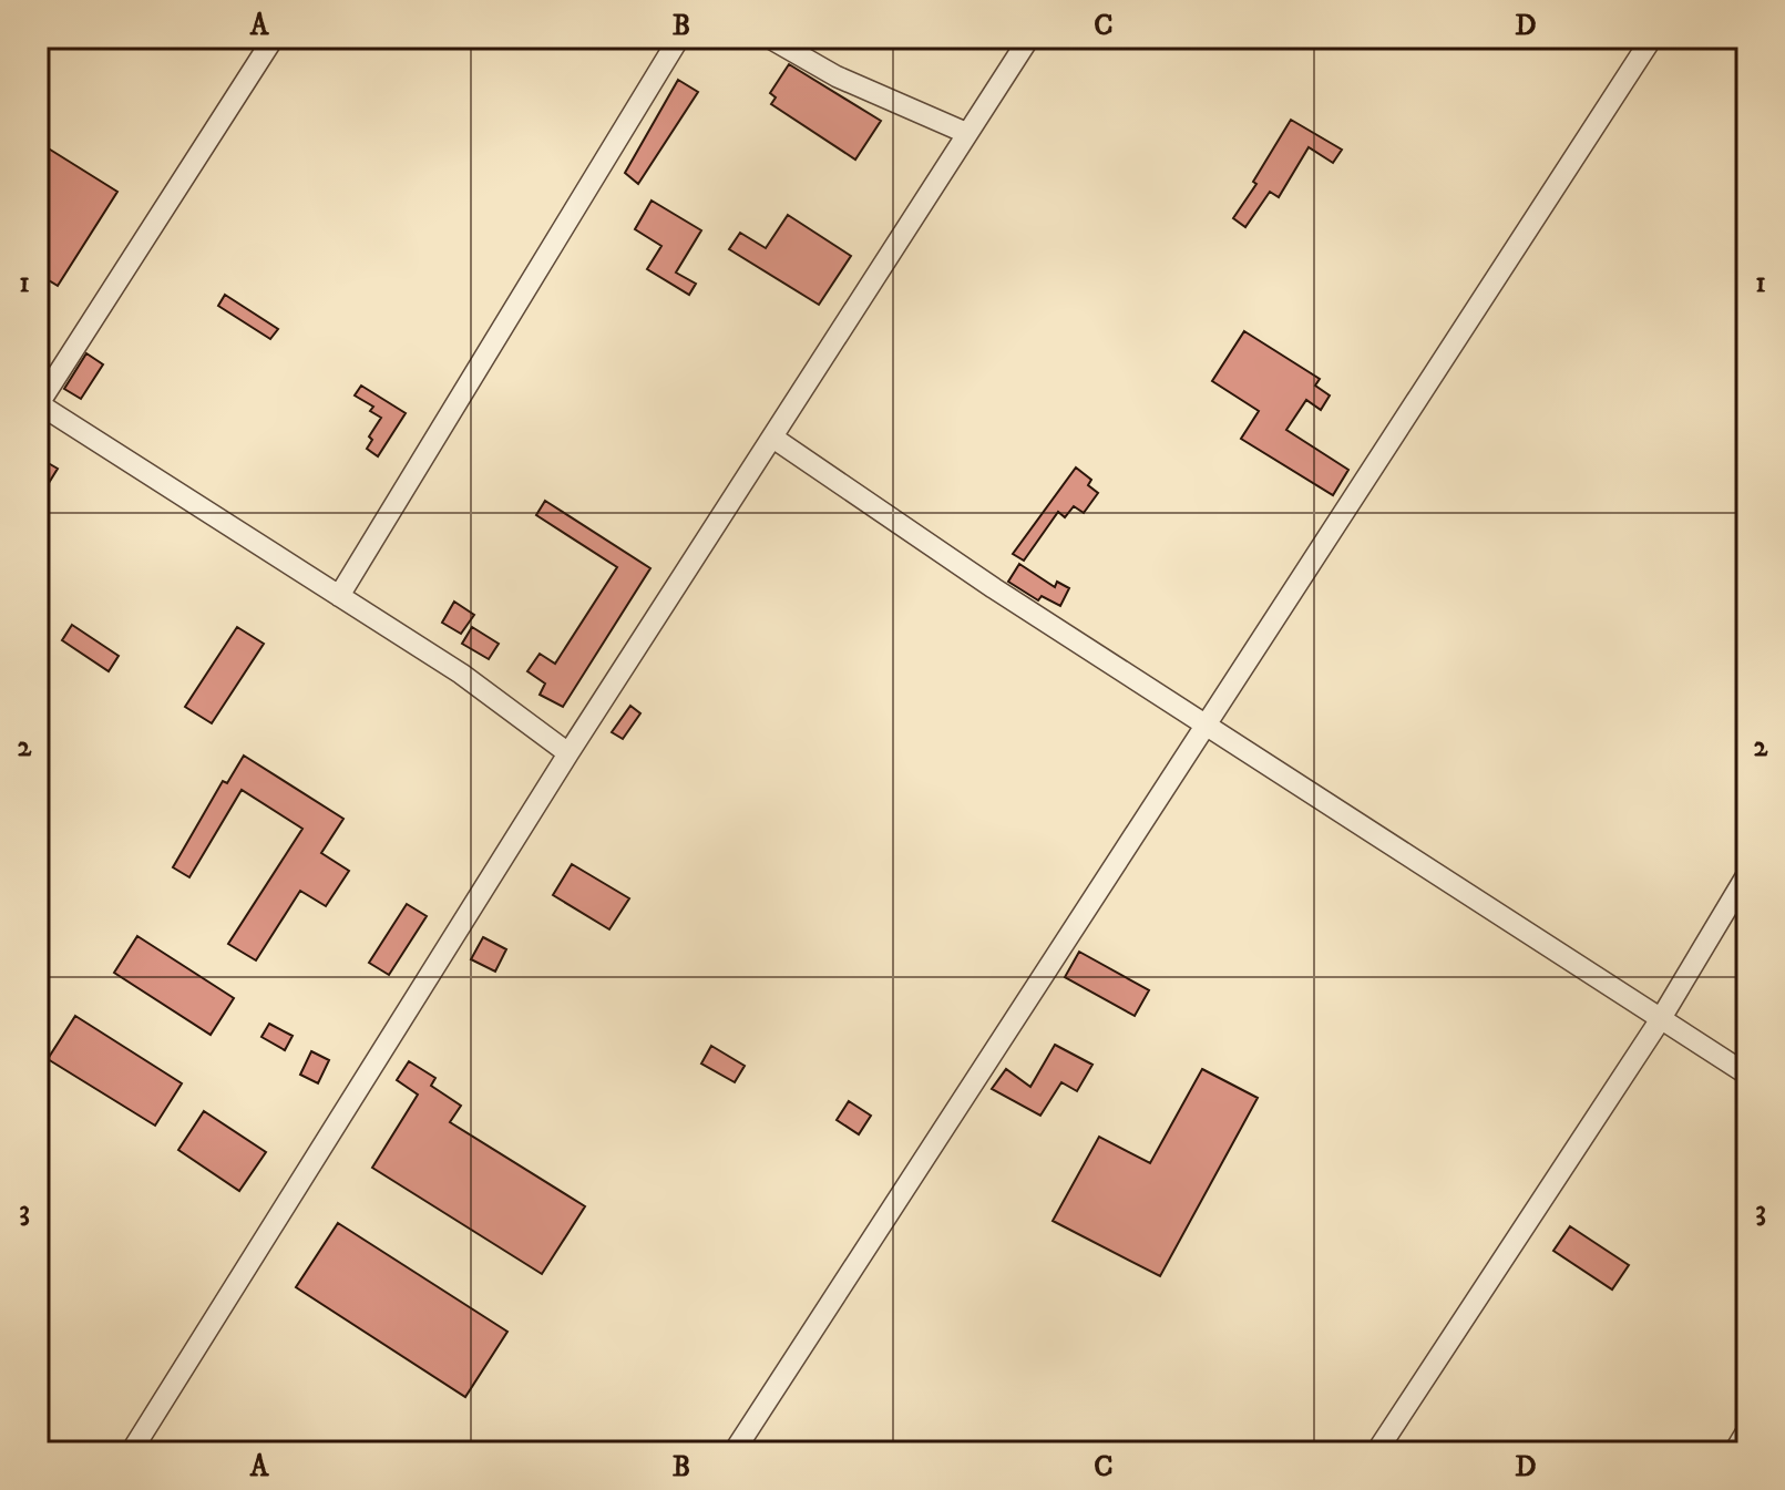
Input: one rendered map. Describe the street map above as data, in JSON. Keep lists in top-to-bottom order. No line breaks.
{"grid":{"columns":["A","B","C","D"],"rows":["1","2","3"]}}
